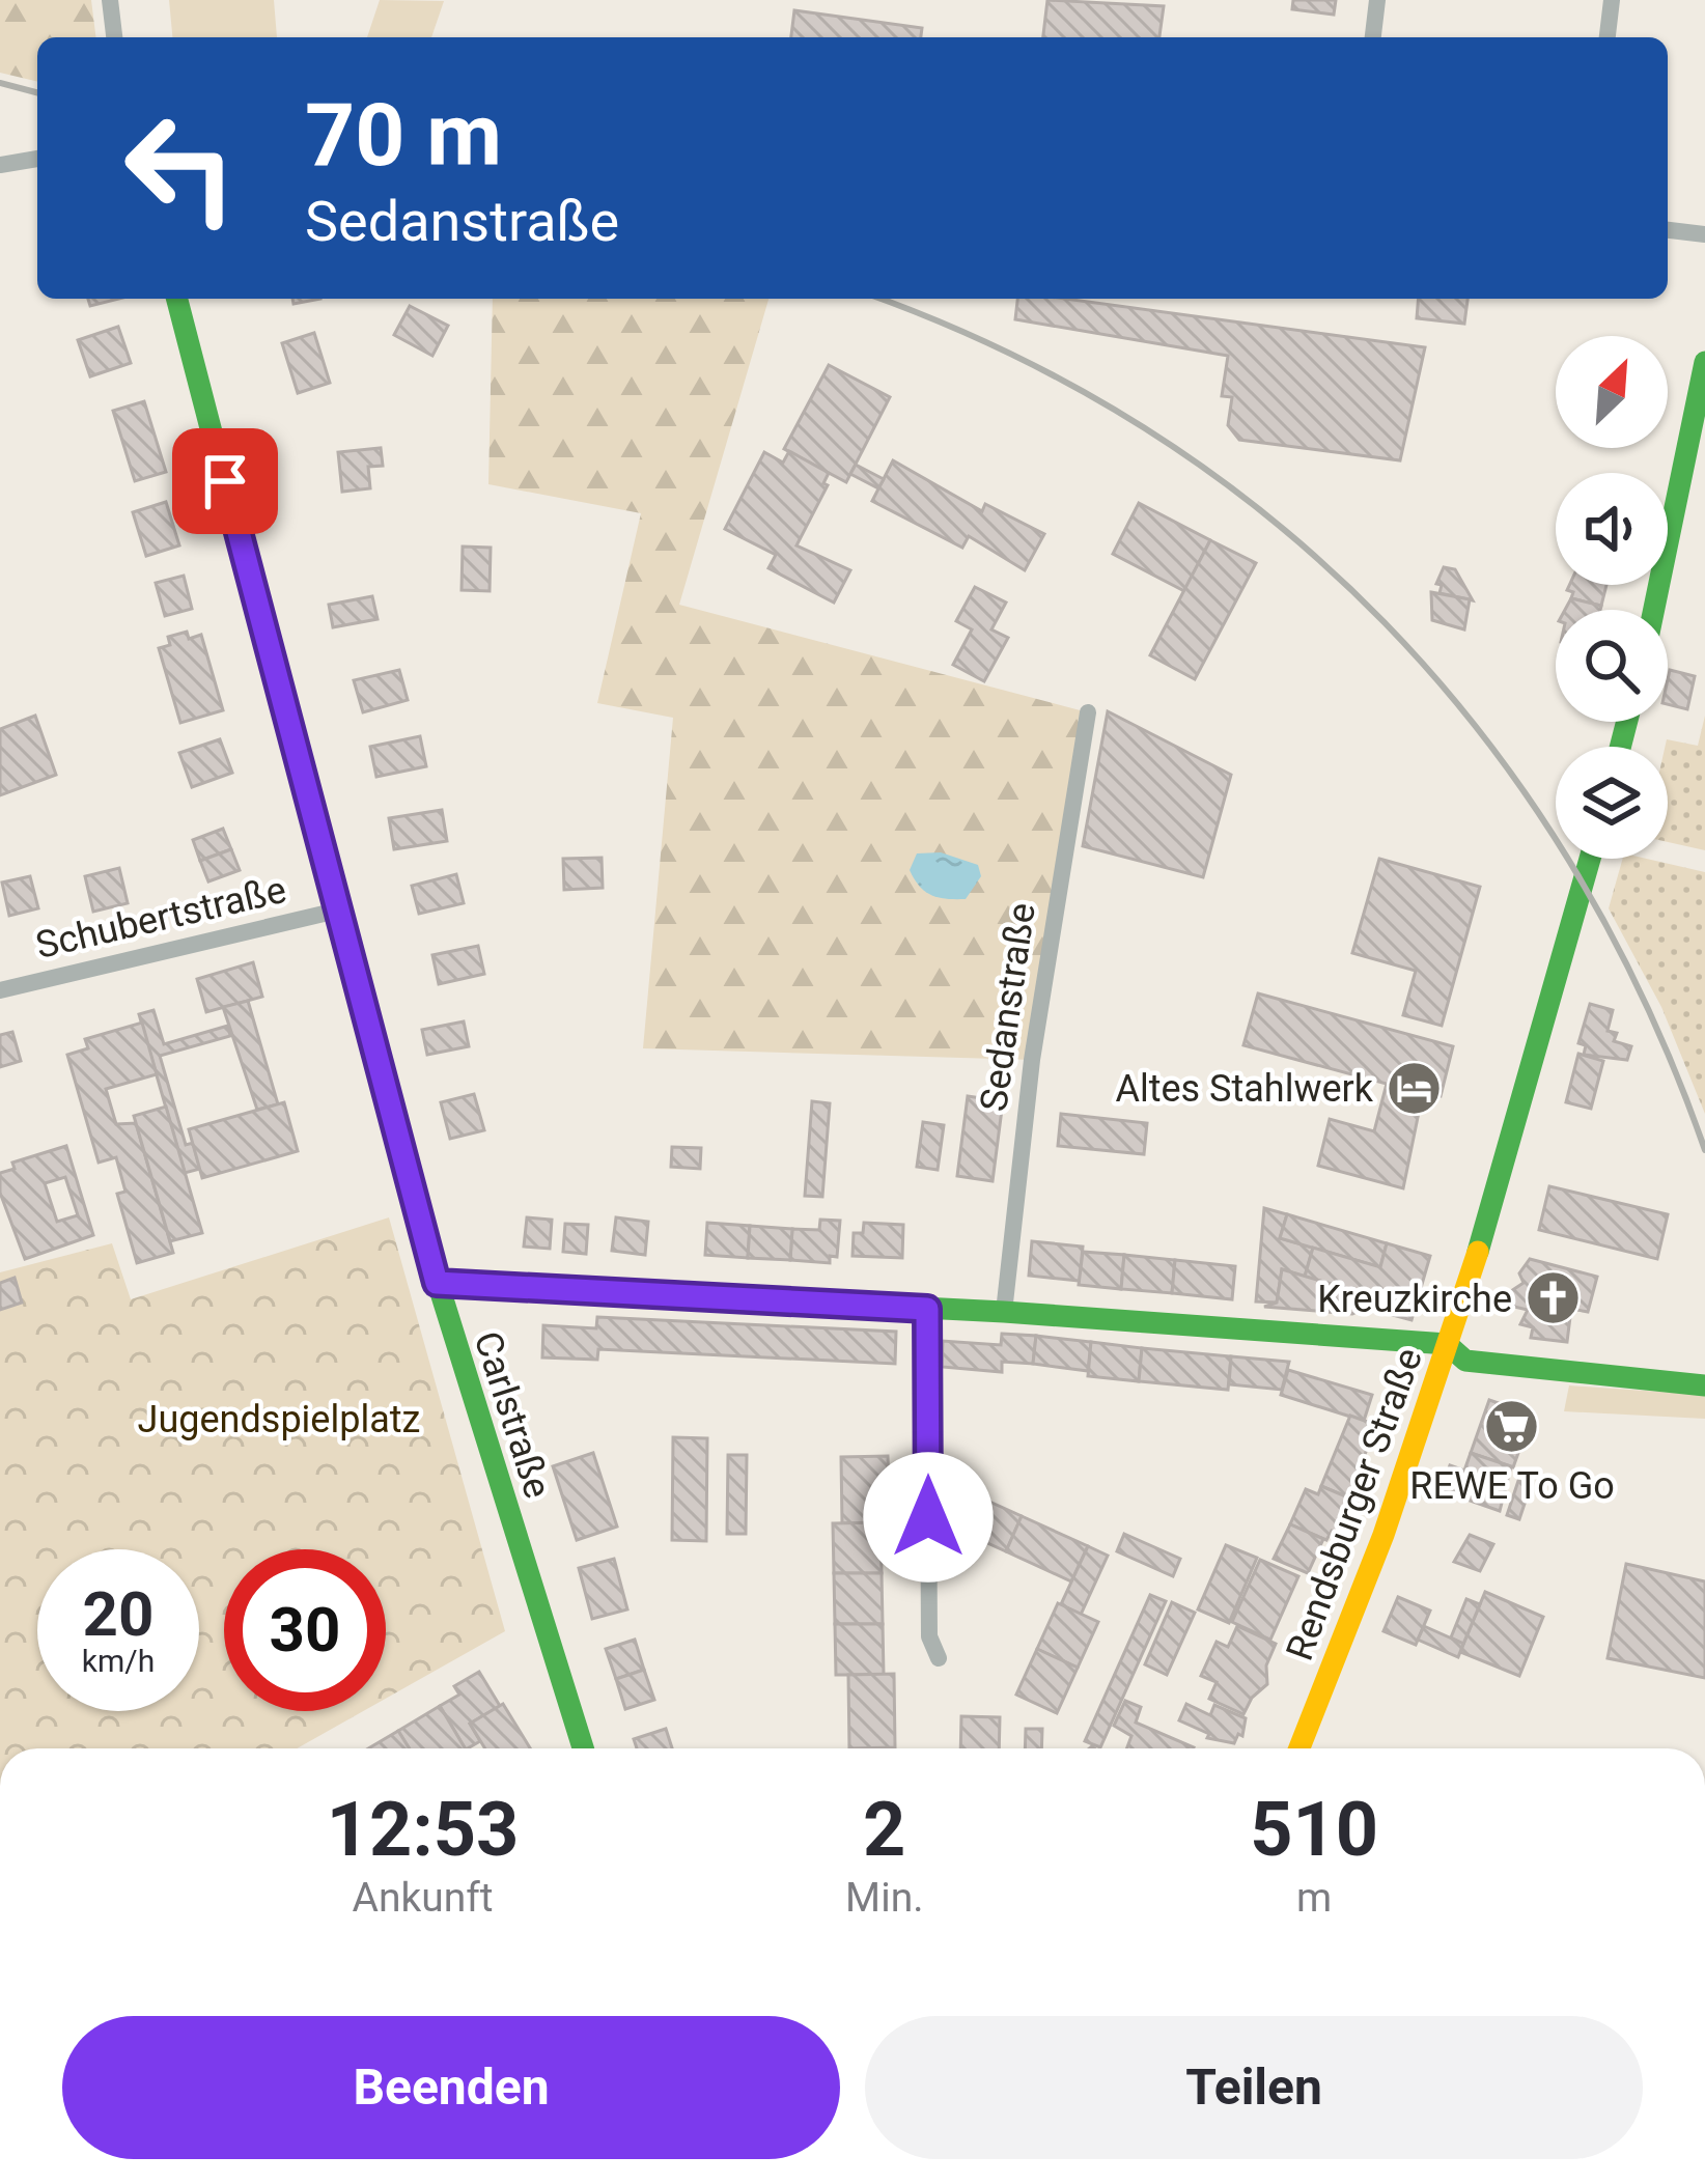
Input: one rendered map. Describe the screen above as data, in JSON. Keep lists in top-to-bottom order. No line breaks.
{"streets":{"street":["Schubertstraße","Sedanstraße","Carlstraße","Rendsburger Straße"]},"crossings":[["Schubertstraße","Carlstraße"]],"parks":["Jugendspielplatz"],"places":{"hotel":["Altes Stahlwerk"],"church":["Kreuzkirche"],"supermarket":["REWE To Go"]},"north":"top right","page":{"turn":["70 m","Sedanstraße"],"speed":"20 km/h","limit":"30","eta":["12:53","Ankunft","2","Min.","510","m"],"buttons":["Beenden","Teilen"]}}
